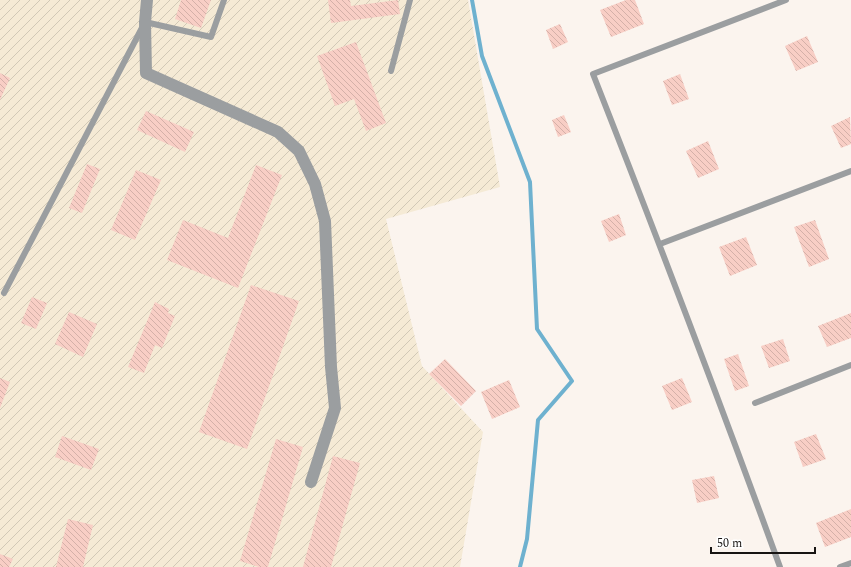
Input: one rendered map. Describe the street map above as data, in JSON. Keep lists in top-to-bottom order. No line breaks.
{"scale_bar":"50 m"}
